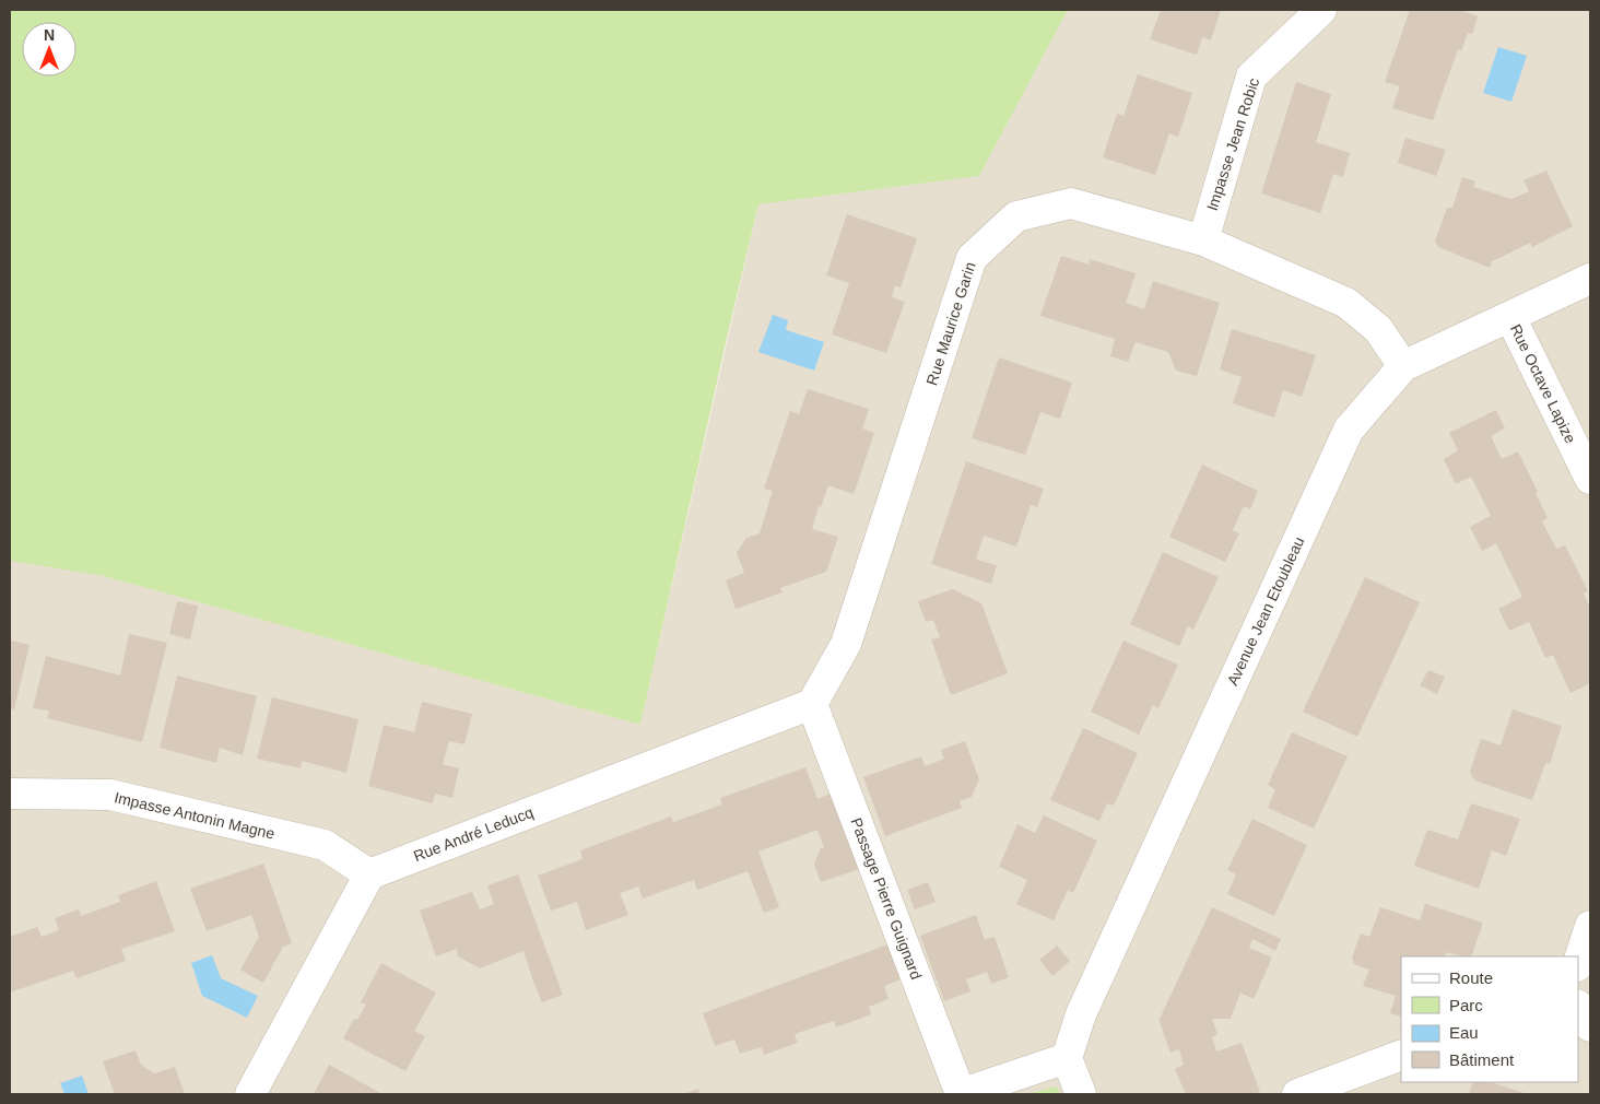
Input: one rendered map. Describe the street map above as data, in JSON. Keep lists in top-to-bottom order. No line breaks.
{"streets":{"street":["Impasse Jean Robic","Rue Maurice Garin","Rue Octave Lapize","Avenue Jean Etoubleau","Impasse Antonin Magne","Rue André Leducq","Passage Pierre Guignard"]},"crossings":[["Impasse Jean Robic","Rue Maurice Garin"],["Rue Maurice Garin","Avenue Jean Etoubleau"],["Rue Maurice Garin","Rue André Leducq"],["Rue Maurice Garin","Passage Pierre Guignard"],["Rue Octave Lapize","Avenue Jean Etoubleau"],["Impasse Antonin Magne","Rue André Leducq"],["Rue André Leducq","Passage Pierre Guignard"]],"legend":["Route","Parc","Eau","Bâtiment"],"north":"top"}
